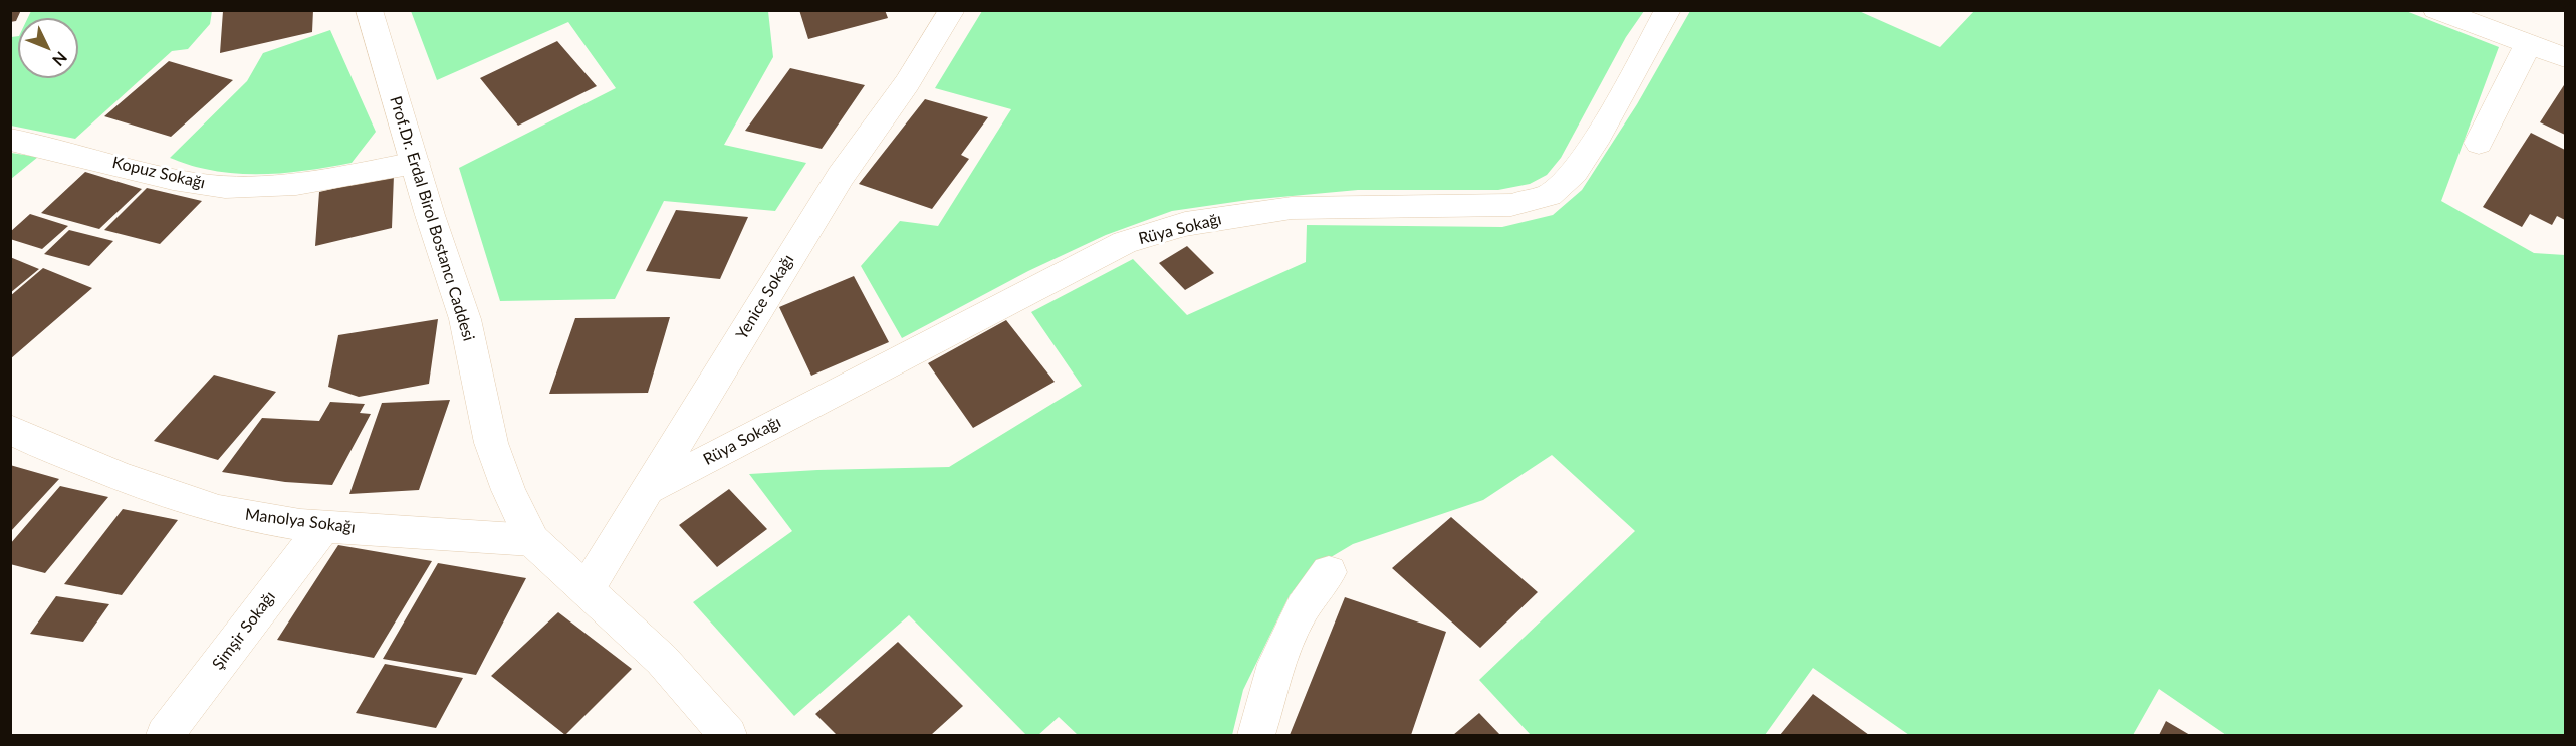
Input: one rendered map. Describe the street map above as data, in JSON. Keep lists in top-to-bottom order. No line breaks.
{"streets":{"street":["Kopuz Sokağı","Prof.Dr. Erdal Birol Bostancı Caddesi","Rüya Sokağı","Yenice Sokağı","Manolya Sokağı","Şimşir Sokağı"]},"crossings":[["Kopuz Sokağı","Prof.Dr. Erdal Birol Bostancı Caddesi"],["Prof.Dr. Erdal Birol Bostancı Caddesi","Yenice Sokağı"],["Prof.Dr. Erdal Birol Bostancı Caddesi","Manolya Sokağı"],["Rüya Sokağı","Yenice Sokağı"],["Manolya Sokağı","Şimşir Sokağı"]],"north":"bottom right"}
